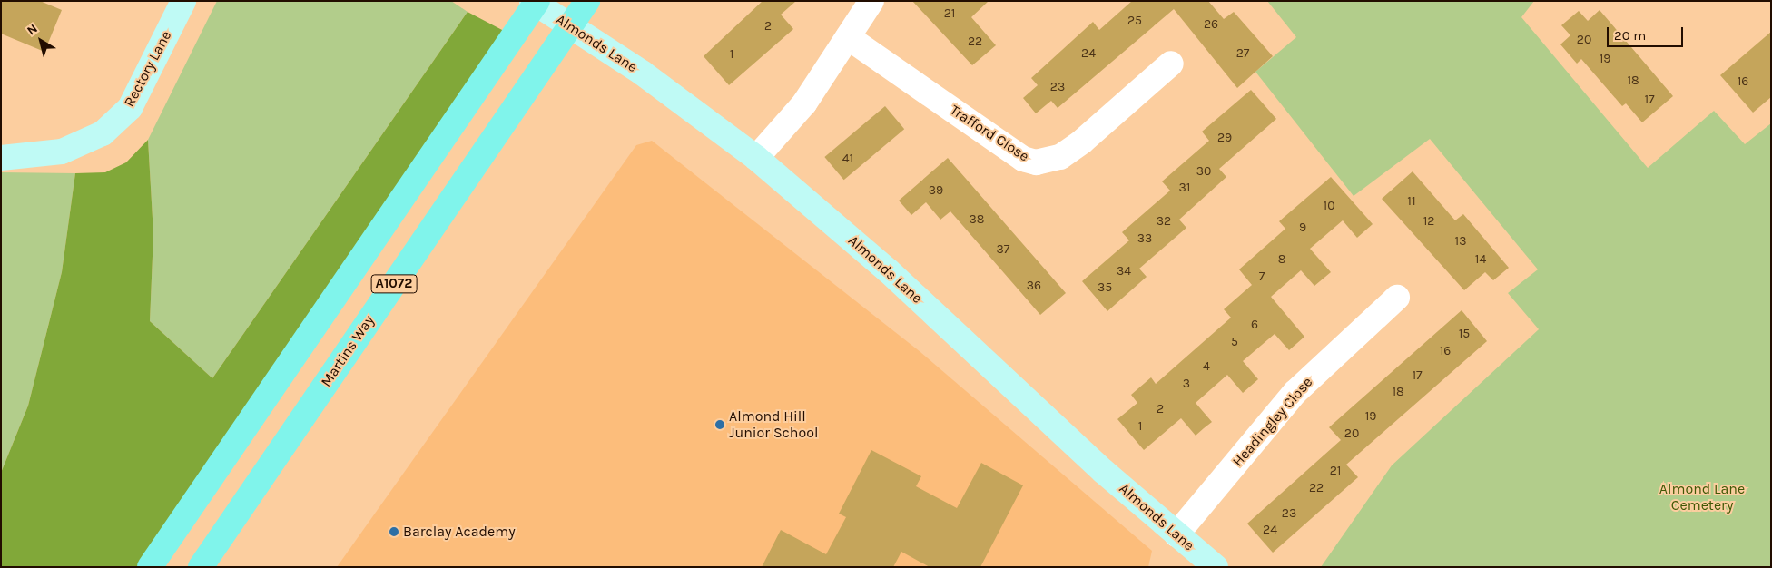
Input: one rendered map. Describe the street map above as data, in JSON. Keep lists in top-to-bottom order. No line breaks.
{"streets":{"main road":["A1072","Martins Way"],"street":["Almonds Lane","Rectory Lane","Trafford Close","Headingley Close"]},"crossings":[["Almonds Lane","Headingley Close"]],"parks":["Almond Lane Cemetery"],"places":["Almond Hill Junior School","Barclay Academy"],"house_numbers":["21","25","26","2","20","22","24","27","1","19","18","16","23","17","29","41","30","31","39","11","10","38","32","12","9","33","13","37","8","14","34","7","36","35","6","15","5","16","4","17","3","18","2","19","1","20","21","22","23","24"],"scale_bar":"20 m","north":"top left"}
